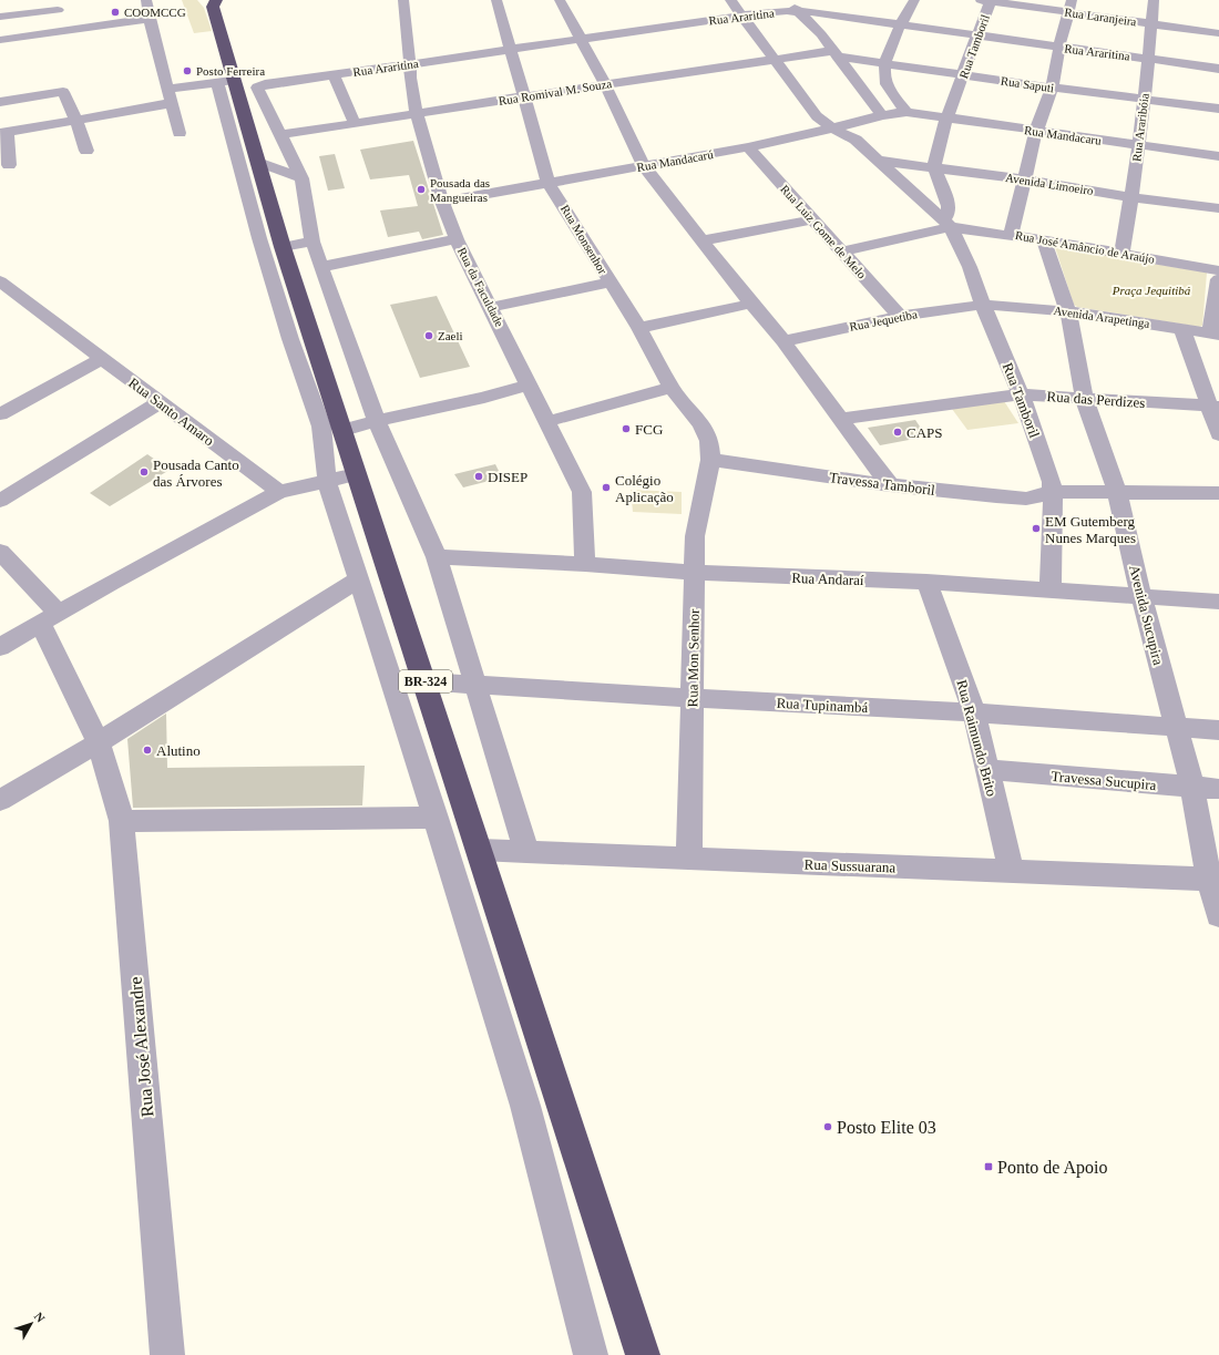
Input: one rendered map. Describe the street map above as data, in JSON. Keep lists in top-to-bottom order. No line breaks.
{"streets":{"highway":["BR-324"],"street":["Rua Araritina","Rua Laranjeira","Rua Tamboril","Rua Saputi","Rua Romival M. Souza","Rua Araribóia","Rua Mandacaru","Rua Mandacarú","Avenida Limoeiro","Rua Luiz Gome de Melo","Rua Monsenhor","Rua José Amâncio de Araújo","Rua da Faculdade","Avenida Arapetinga","Rua Jequetiba","Rua das Perdizes","Rua Santo Amaro","Travessa Tamboril","Rua Andaraí","Avenida Sucupira","Rua Mon Senhor","Rua Tupinambá","Rua Raimundo Brito","Travessa Sucupira","Rua Sussuarana","Rua José Alexandre"]},"crossings":[["Rua Araritina","Rua Tamboril"],["Rua Araritina","Rua Romival M. Souza"],["Rua Araritina","Rua Araribóia"],["Rua Araritina","Rua Monsenhor"],["Rua Araritina","Rua da Faculdade"],["Rua Laranjeira","Rua Tamboril"],["Rua Laranjeira","Rua Araribóia"],["Rua Tamboril","Rua Saputi"],["Rua Tamboril","Rua Romival M. Souza"],["Rua Tamboril","Rua Mandacaru"],["Rua Tamboril","Rua Mandacarú"],["Rua Tamboril","Avenida Limoeiro"],["Rua Tamboril","Rua José Amâncio de Araújo"],["Rua Tamboril","Avenida Arapetinga"],["Rua Tamboril","Rua Jequetiba"],["Rua Tamboril","Rua das Perdizes"],["Rua Tamboril","Travessa Tamboril"],["Rua Tamboril","Rua Andaraí"],["Rua Saputi","Rua Romival M. Souza"],["Rua Saputi","Rua Araribóia"],["Rua Romival M. Souza","Rua Monsenhor"],["Rua Romival M. Souza","Rua da Faculdade"],["Rua Araribóia","Rua Mandacaru"],["Rua Araribóia","Avenida Limoeiro"],["Rua Araribóia","Rua José Amâncio de Araújo"],["Rua Mandacaru","Rua Mandacarú"],["Rua Mandacarú","Rua Luiz Gome de Melo"],["Rua Mandacarú","Rua Monsenhor"],["Rua Mandacarú","Rua da Faculdade"],["Rua Luiz Gome de Melo","Rua José Amâncio de Araújo"],["Rua Luiz Gome de Melo","Rua Jequetiba"],["Rua Monsenhor","Travessa Tamboril"],["Rua Monsenhor","Rua Mon Senhor"],["Rua José Amâncio de Araújo","Avenida Sucupira"],["Rua da Faculdade","Rua Andaraí"],["Avenida Arapetinga","Rua Jequetiba"],["Avenida Arapetinga","Avenida Sucupira"],["Rua das Perdizes","Avenida Sucupira"],["Travessa Tamboril","Avenida Sucupira"],["Travessa Tamboril","Rua Mon Senhor"],["Rua Andaraí","Avenida Sucupira"],["Rua Andaraí","Rua Mon Senhor"],["Rua Andaraí","Rua Raimundo Brito"],["Avenida Sucupira","Rua Tupinambá"],["Avenida Sucupira","Travessa Sucupira"],["Avenida Sucupira","Rua Sussuarana"],["Rua Mon Senhor","Rua Tupinambá"],["Rua Mon Senhor","Rua Sussuarana"],["BR-324","Rua Tupinambá"],["BR-324","Rua Sussuarana"],["Rua Tupinambá","Rua Raimundo Brito"],["Rua Raimundo Brito","Travessa Sucupira"],["Rua Raimundo Brito","Rua Sussuarana"]],"parks":["Praça Jequitibá"],"places":{"other":["COOMCCG","Posto Ferreira","Pousada das Mangueiras","Zaeli","FCG","CAPS","Pousada Canto das Árvores","DISEP","Colégio Aplicação","EM Gutemberg Nunes Marques","Alutino","Posto Elite 03"],"transit":["Ponto de Apoio"]},"north":"top right"}
